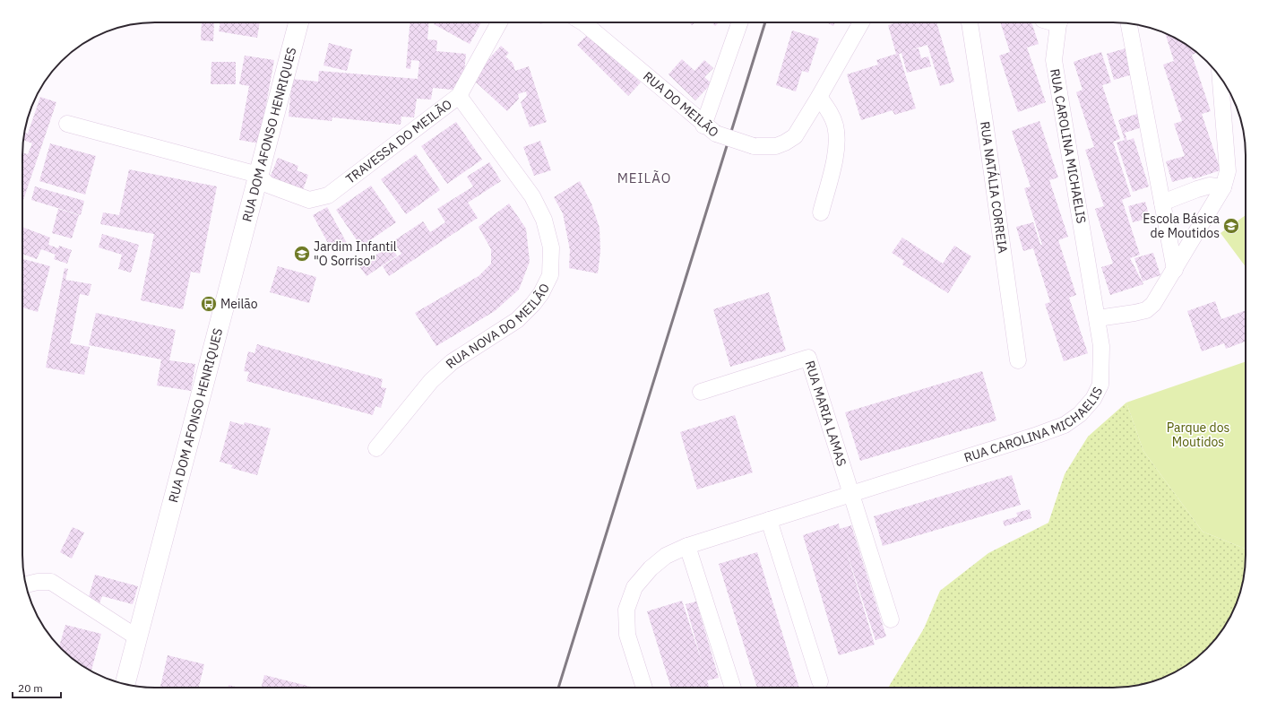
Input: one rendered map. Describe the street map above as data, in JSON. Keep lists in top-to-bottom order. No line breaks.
{"streets":{"main road":["RUA DOM AFONSO HENRIQUES"],"street":["RUA DO MEILÃO","TRAVESSA DO MEILÃO","RUA CAROLINA MICHAELIS","RUA NATÁLIA CORREIA","RUA NOVA DO MEILÃO","RUA MARIA LAMAS"]},"crossings":[["RUA DOM AFONSO HENRIQUES","TRAVESSA DO MEILÃO"],["TRAVESSA DO MEILÃO","RUA NOVA DO MEILÃO"],["RUA CAROLINA MICHAELIS","RUA MARIA LAMAS"]],"districts":["MEILÃO"],"parks":["Parque dos Moutidos"],"places":{"school or university":["Escola Básica de Moutidos","Jardim Infantil \"O Sorriso\""],"bus stop":["Meilão"]},"scale_bar":"20 m"}
